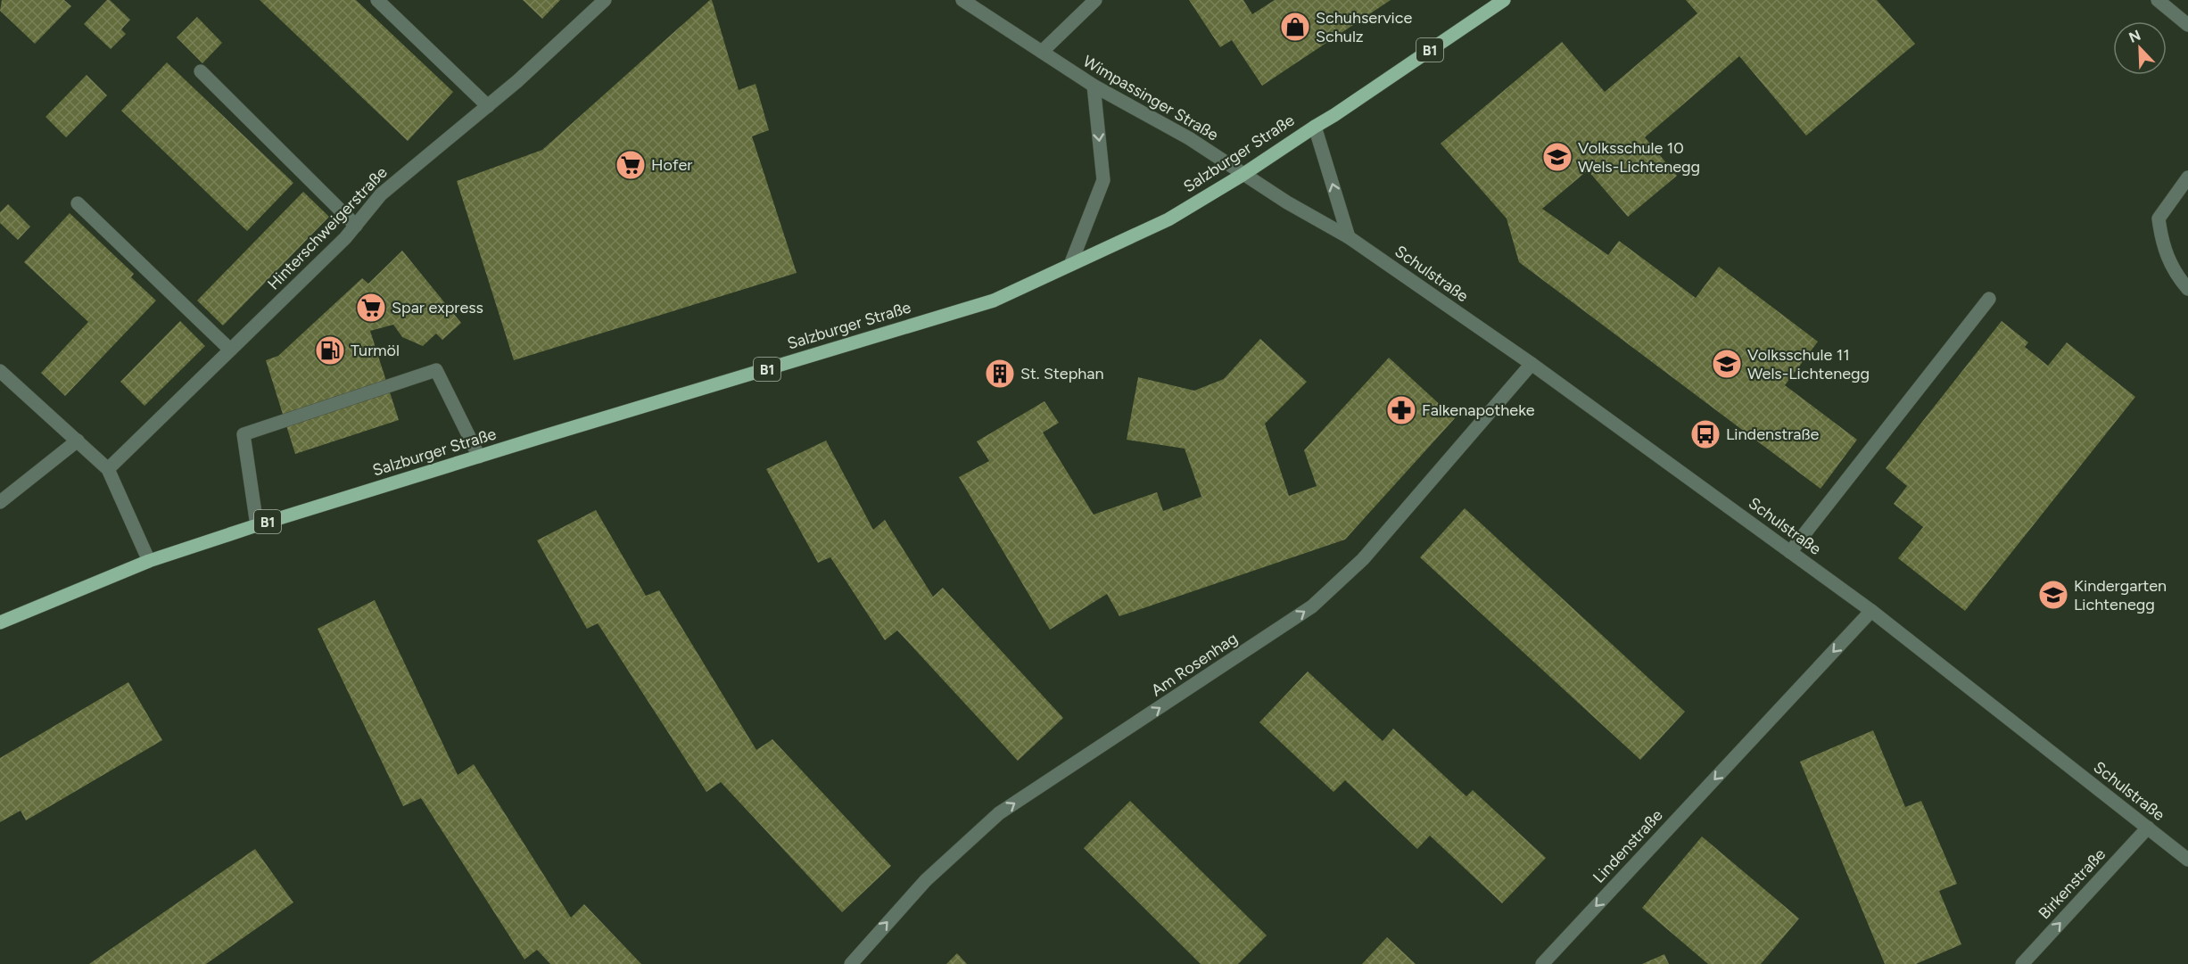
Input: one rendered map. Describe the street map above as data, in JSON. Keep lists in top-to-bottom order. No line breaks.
{"streets":{"main road":["B1","Salzburger Straße"],"street":["Wimpassinger Straße","Hinterschweigerstraße","Schulstraße","Am Rosenhag","Lindenstraße","Birkenstraße"]},"crossings":[["Wimpassinger Straße","Salzburger Straße"],["Wimpassinger Straße","Schulstraße"],["Salzburger Straße","Schulstraße"],["Schulstraße","Am Rosenhag"],["Schulstraße","Lindenstraße"],["Schulstraße","Birkenstraße"]],"one_way":["Am Rosenhag","Lindenstraße","Birkenstraße"],"places":{"shop":["Schuhservice Schulz"],"school or university":["Volksschule 10 Wels-Lichtenegg","Volksschule 11 Wels-Lichtenegg","Kindergarten Lichtenegg"],"supermarket":["Hofer","Spar express"],"fuel station":["Turmöl"],"building":["St. Stephan"],"pharmacy":["Falkenapotheke"],"bus stop":["Lindenstraße"]},"north":"top left"}
